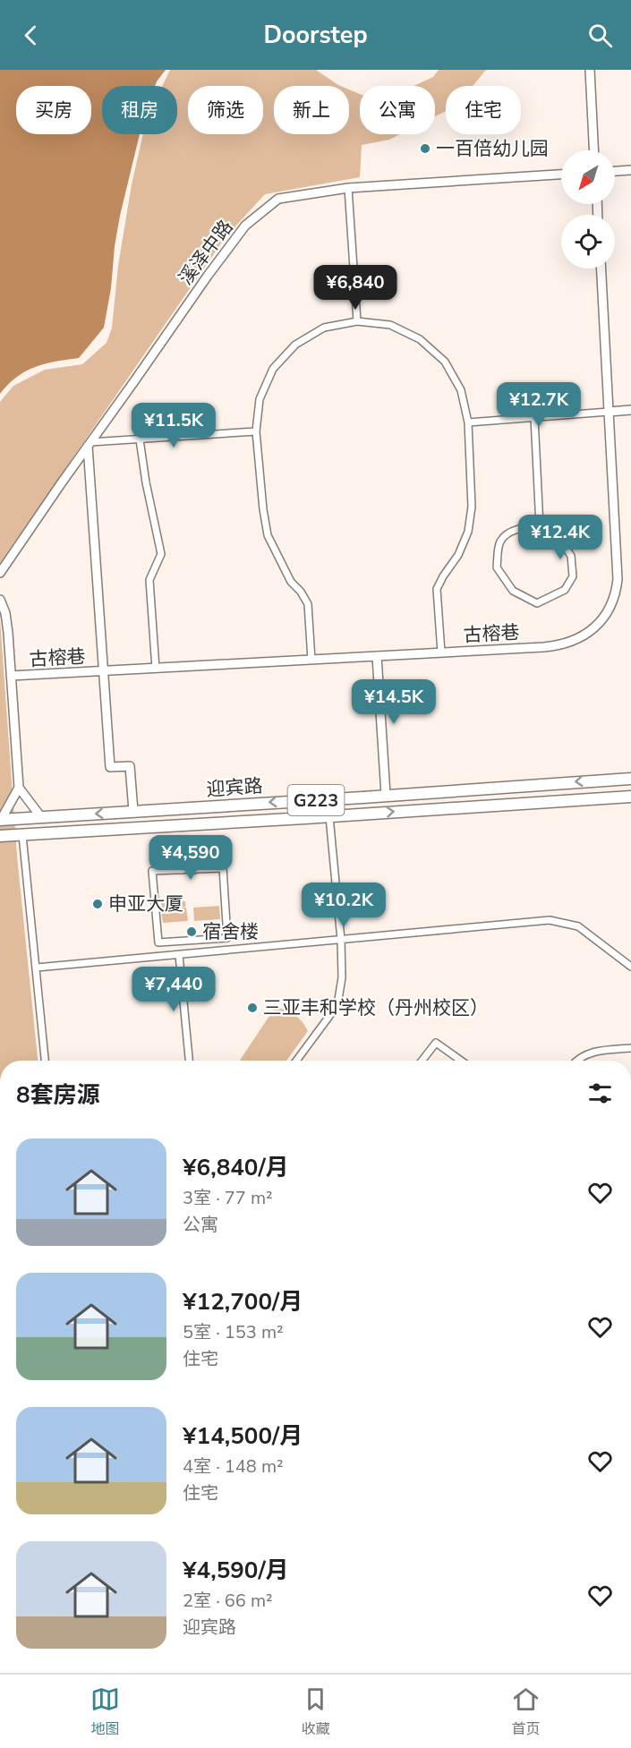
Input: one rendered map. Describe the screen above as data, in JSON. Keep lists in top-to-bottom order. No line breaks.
{"streets":{"highway":["迎宾路","G223"],"street":["溪泽中路","古榕巷"]},"places":["一百倍幼儿园","申亚大厦","宿舍楼","三亚丰和学校（丹州校区）"],"north":"bottom left","page":{"header":"Doorstep","chip":["买房","租房","筛选","新上","公寓","住宅"],"price":["¥6,840","¥12.7K","¥11.5K","¥12.4K","¥14.5K","¥4,590","¥10.2K","¥7,440"],"heading":"8套房源","list":[{"name":"¥6,840/月","note":"3室 · 77 m² · 公寓"},{"name":"¥12,700/月","note":"5室 · 153 m² · 住宅"},{"name":"¥14,500/月","note":"4室 · 148 m² · 住宅"},{"name":"¥4,590/月","note":"2室 · 66 m² · 迎宾路"}],"tabs":["地图","收藏","首页"]}}
